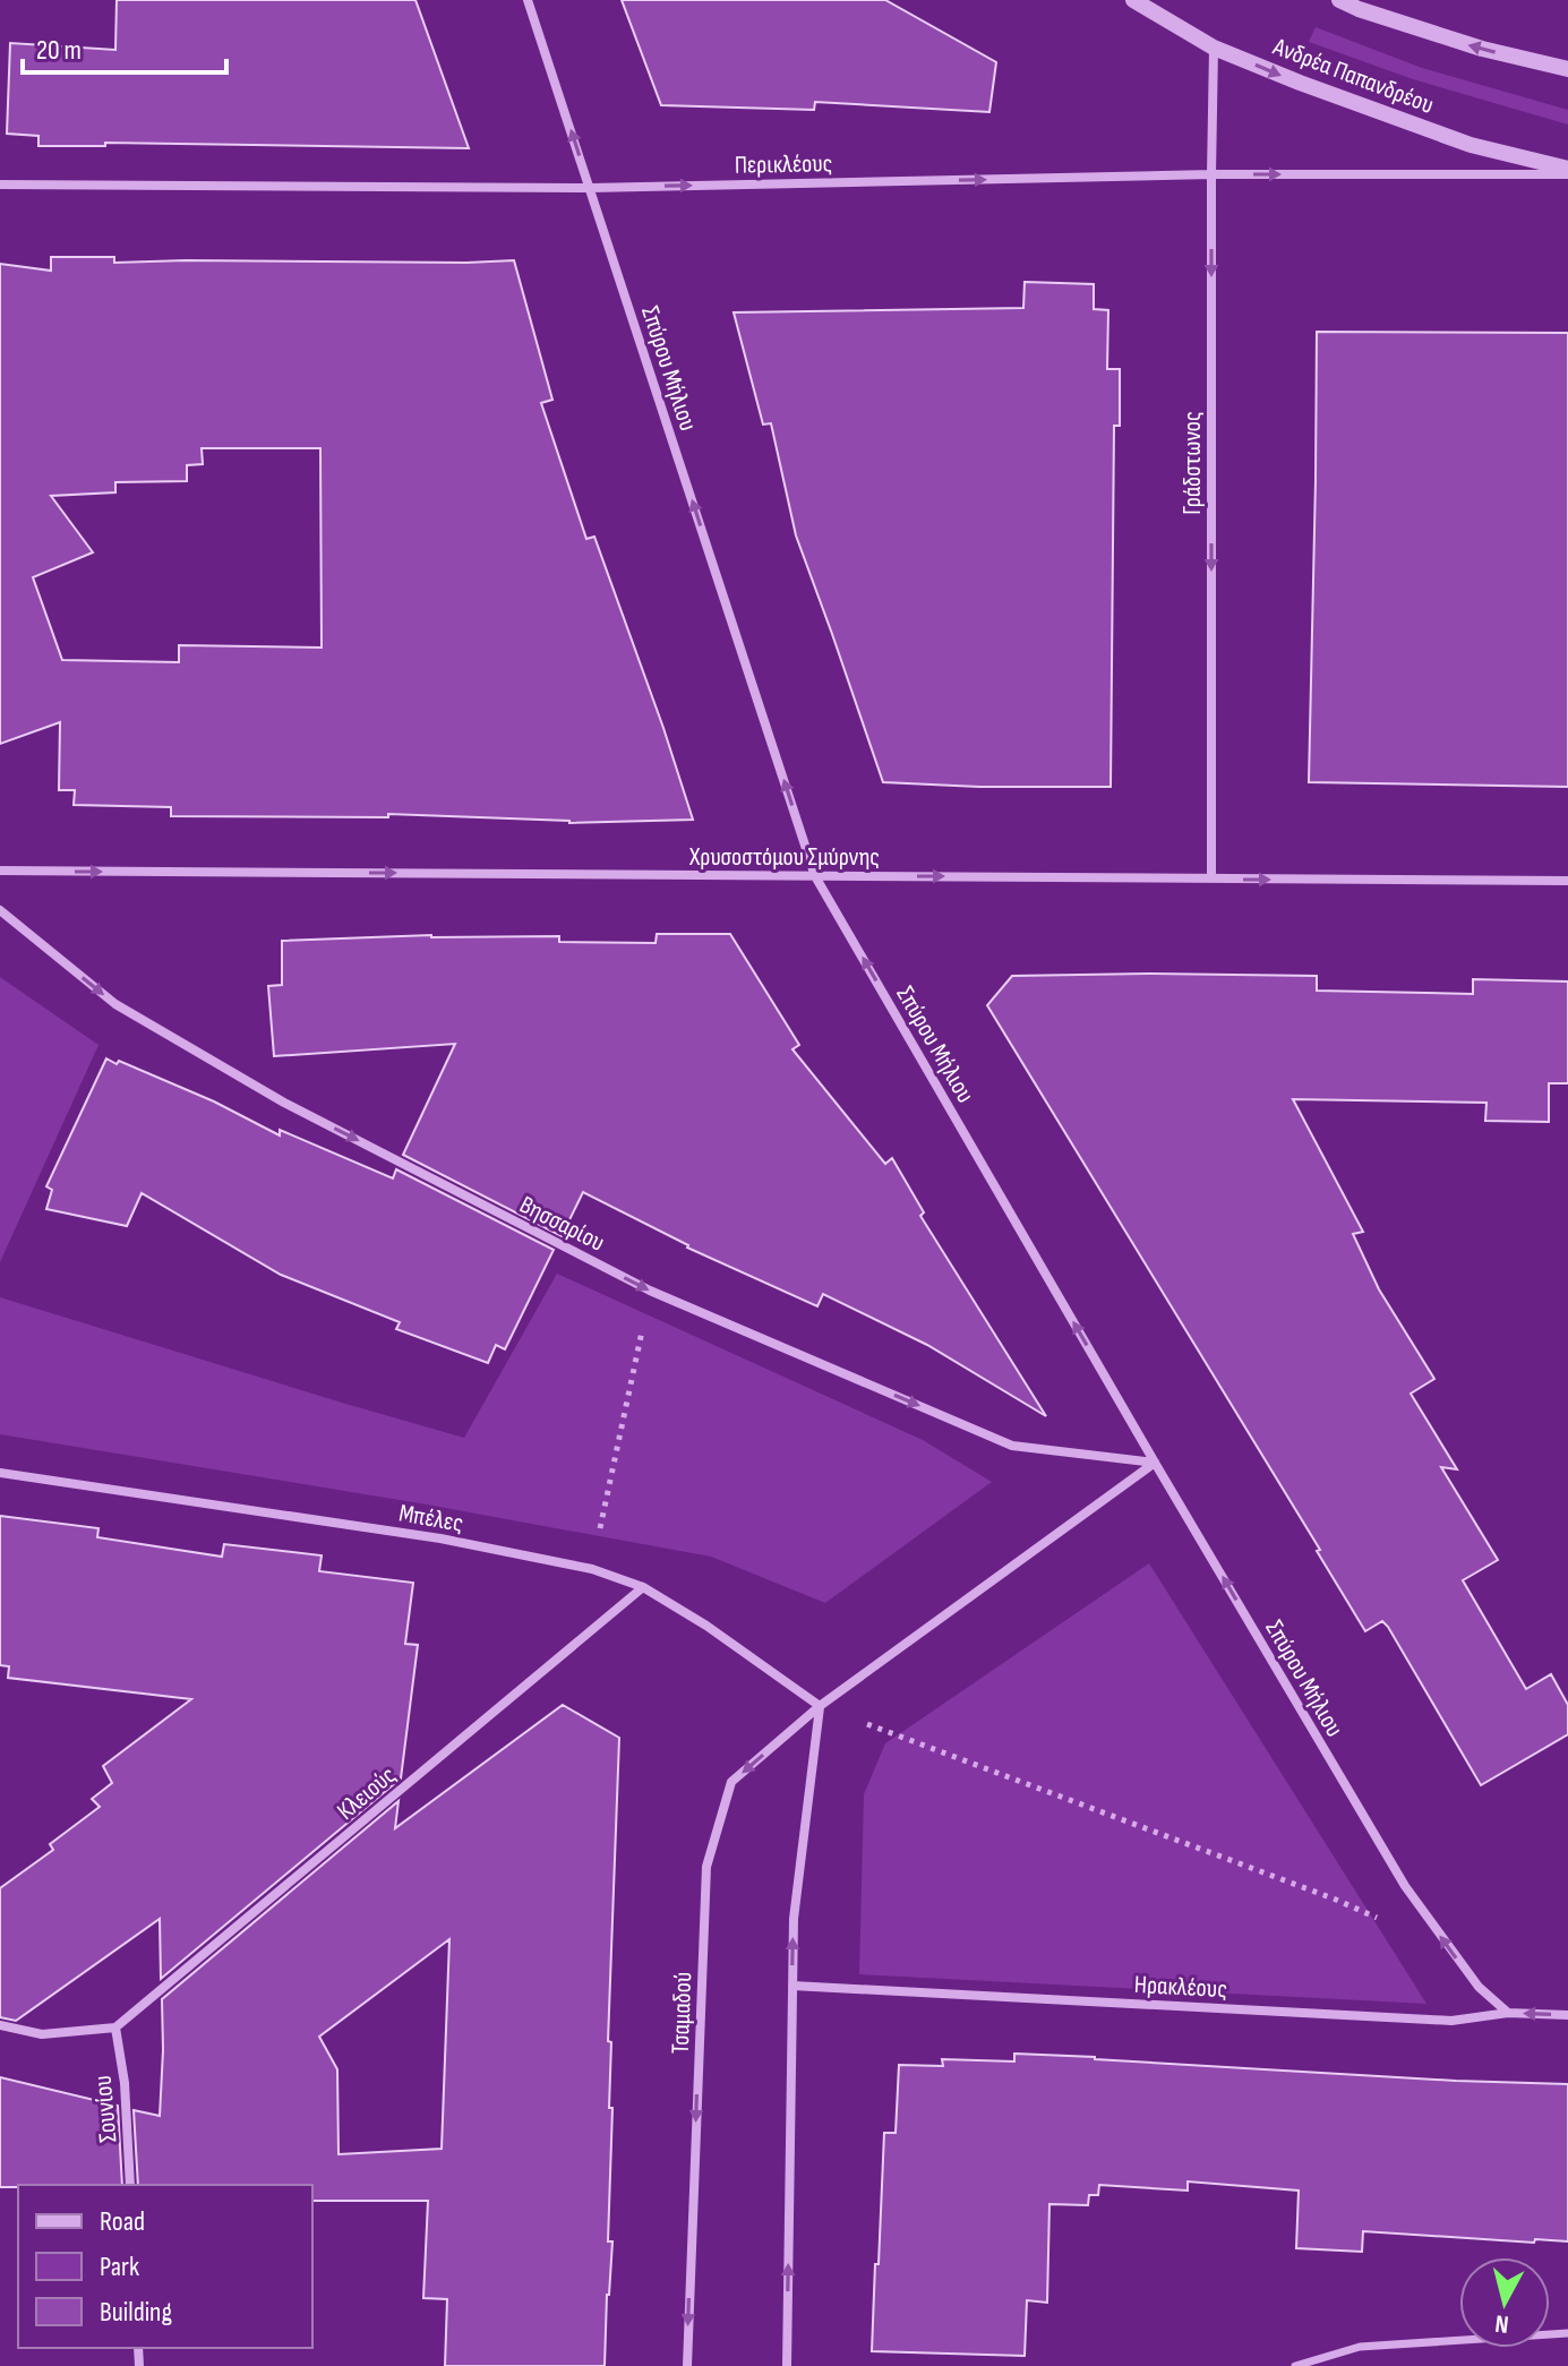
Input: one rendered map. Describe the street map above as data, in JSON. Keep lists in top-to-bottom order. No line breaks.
{"streets":{"street":["Ανδρέα Παπανδρέου","Περικλέους","Σπύρου Μήλιου","Γράδστωνος","Χρυσοστόμου Σμύρνης","Βησσαρίου","Μπέλες","Κλειούς","Ηρακλέους","Τσαμαδού","Σουνίου"]},"crossings":[["Ανδρέα Παπανδρέου","Περικλέους"],["Ανδρέα Παπανδρέου","Γράδστωνος"],["Περικλέους","Σπύρου Μήλιου"],["Περικλέους","Γράδστωνος"],["Σπύρου Μήλιου","Χρυσοστόμου Σμύρνης"],["Σπύρου Μήλιου","Βησσαρίου"],["Σπύρου Μήλιου","Ηρακλέους"],["Σπύρου Μήλιου","Τσαμαδού"],["Γράδστωνος","Χρυσοστόμου Σμύρνης"],["Βησσαρίου","Τσαμαδού"],["Μπέλες","Κλειούς"],["Μπέλες","Τσαμαδού"],["Κλειούς","Σουνίου"]],"one_way":["Περικλέους","Σπύρου Μήλιου","Γράδστωνος","Χρυσοστόμου Σμύρνης","Βησσαρίου","Τσαμαδού"],"legend":["Road","Park","Building"],"scale_bar":"20 m","north":"bottom"}
